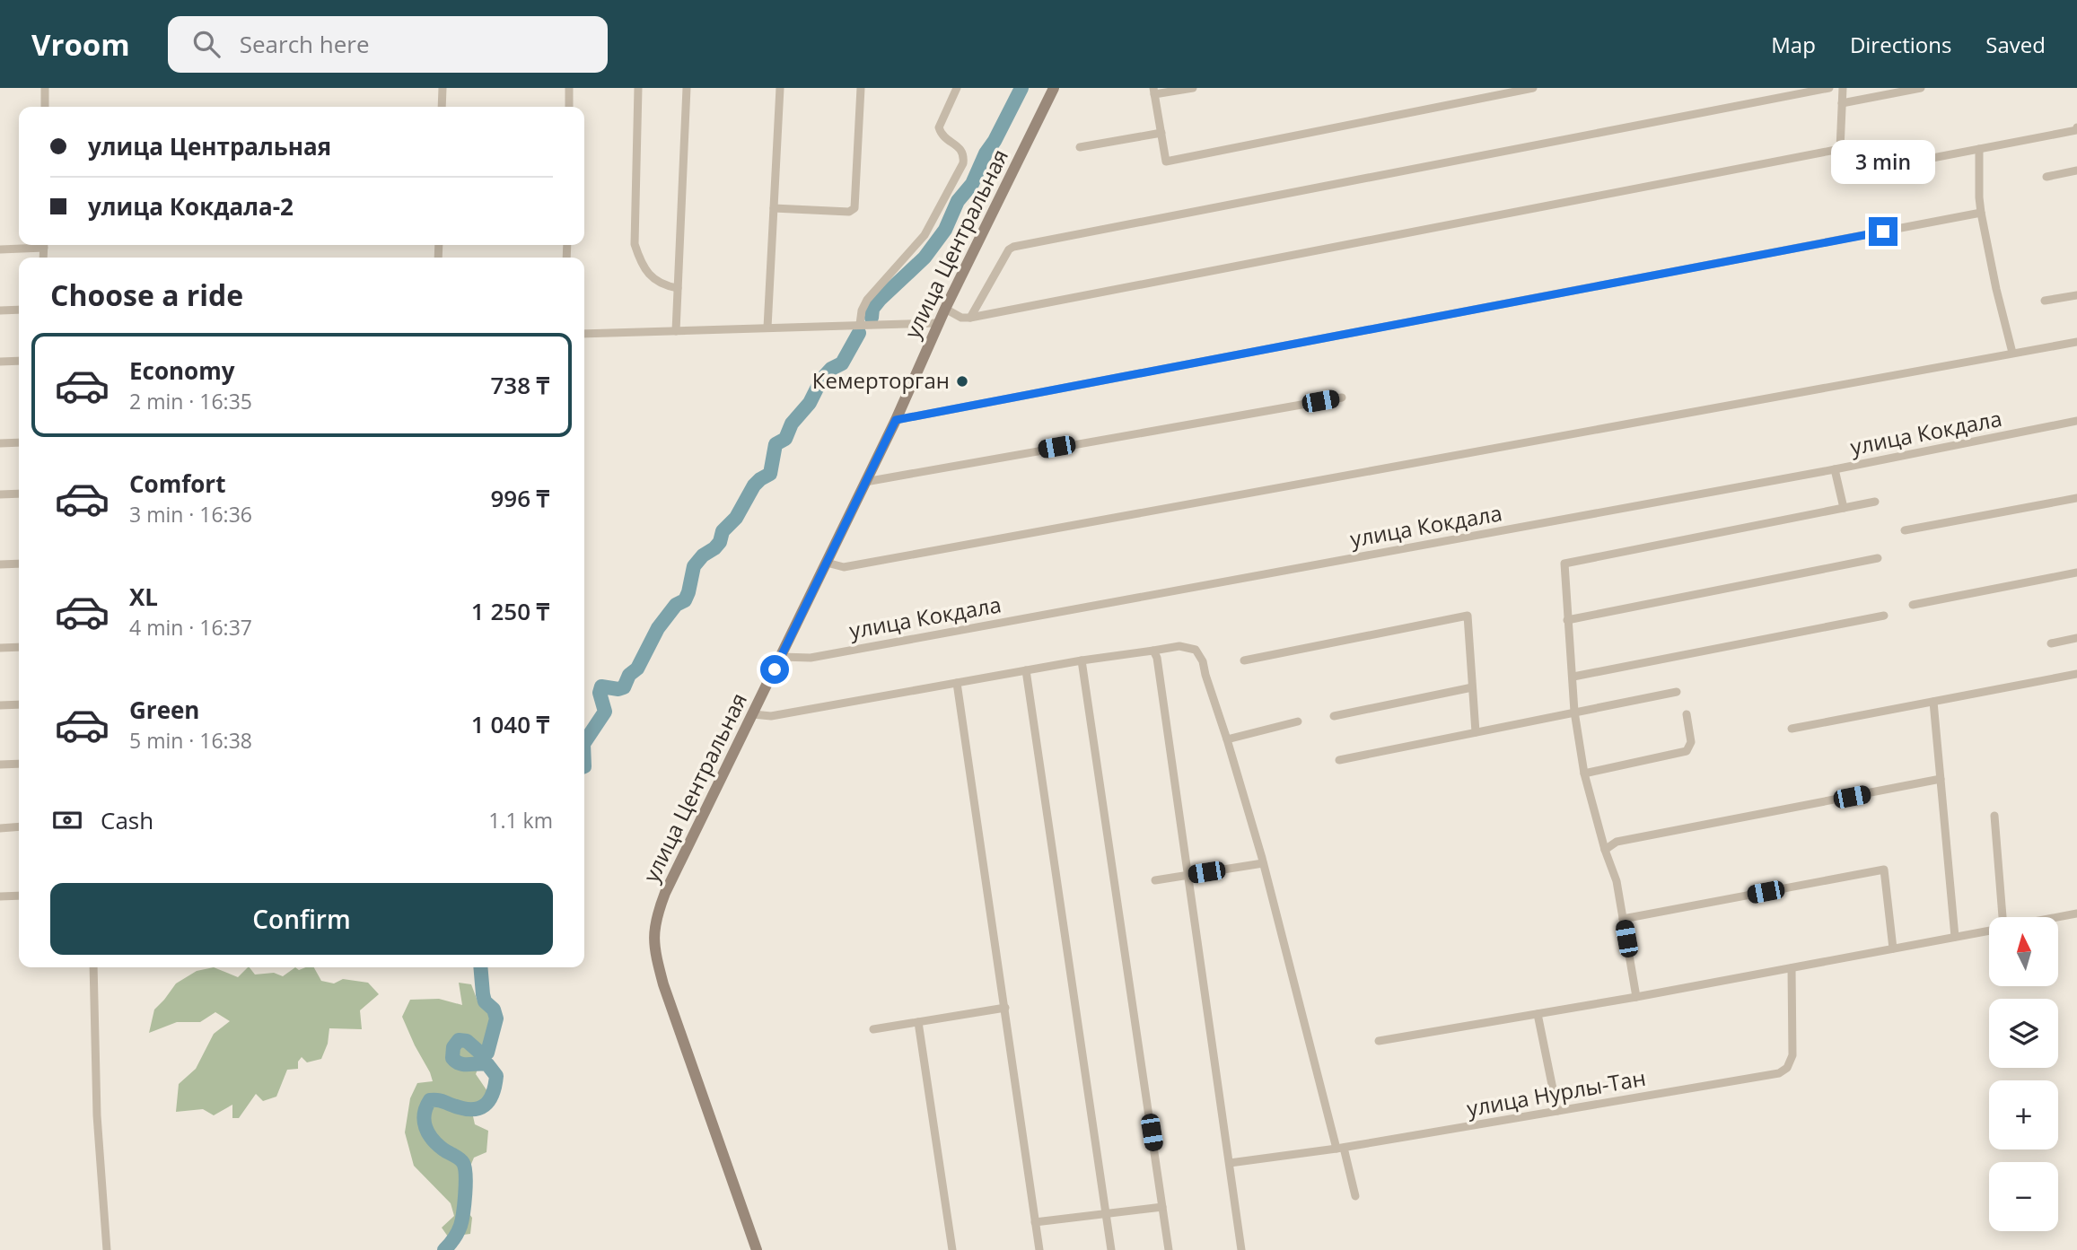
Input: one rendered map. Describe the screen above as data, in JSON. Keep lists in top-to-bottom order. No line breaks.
{"streets":{"main road":["улица Центральная"],"street":["улица Кокдала","улица Нурлы-Тан"]},"crossings":[["улица Центральная","улица Кокдала"]],"places":["Кемерторган"],"north":"top","page":{"header":"Vroom","search":"Search here","nav":["Map","Directions","Saved"],"banner":["улица Центральная","улица Кокдала-2"],"bubble":"3 min","heading":"Choose a ride","list":[{"name":"Economy","note":"2 min · 16:35","value":"738 ₸"},{"name":"Comfort","note":"3 min · 16:36","value":"996 ₸"},{"name":"XL","note":"4 min · 16:37","value":"1 250 ₸"},{"name":"Green","note":"5 min · 16:38","value":"1 040 ₸"}],"pay":["Cash","1.1 km"],"buttons":"Confirm","map_buttons":["+","−"]}}
